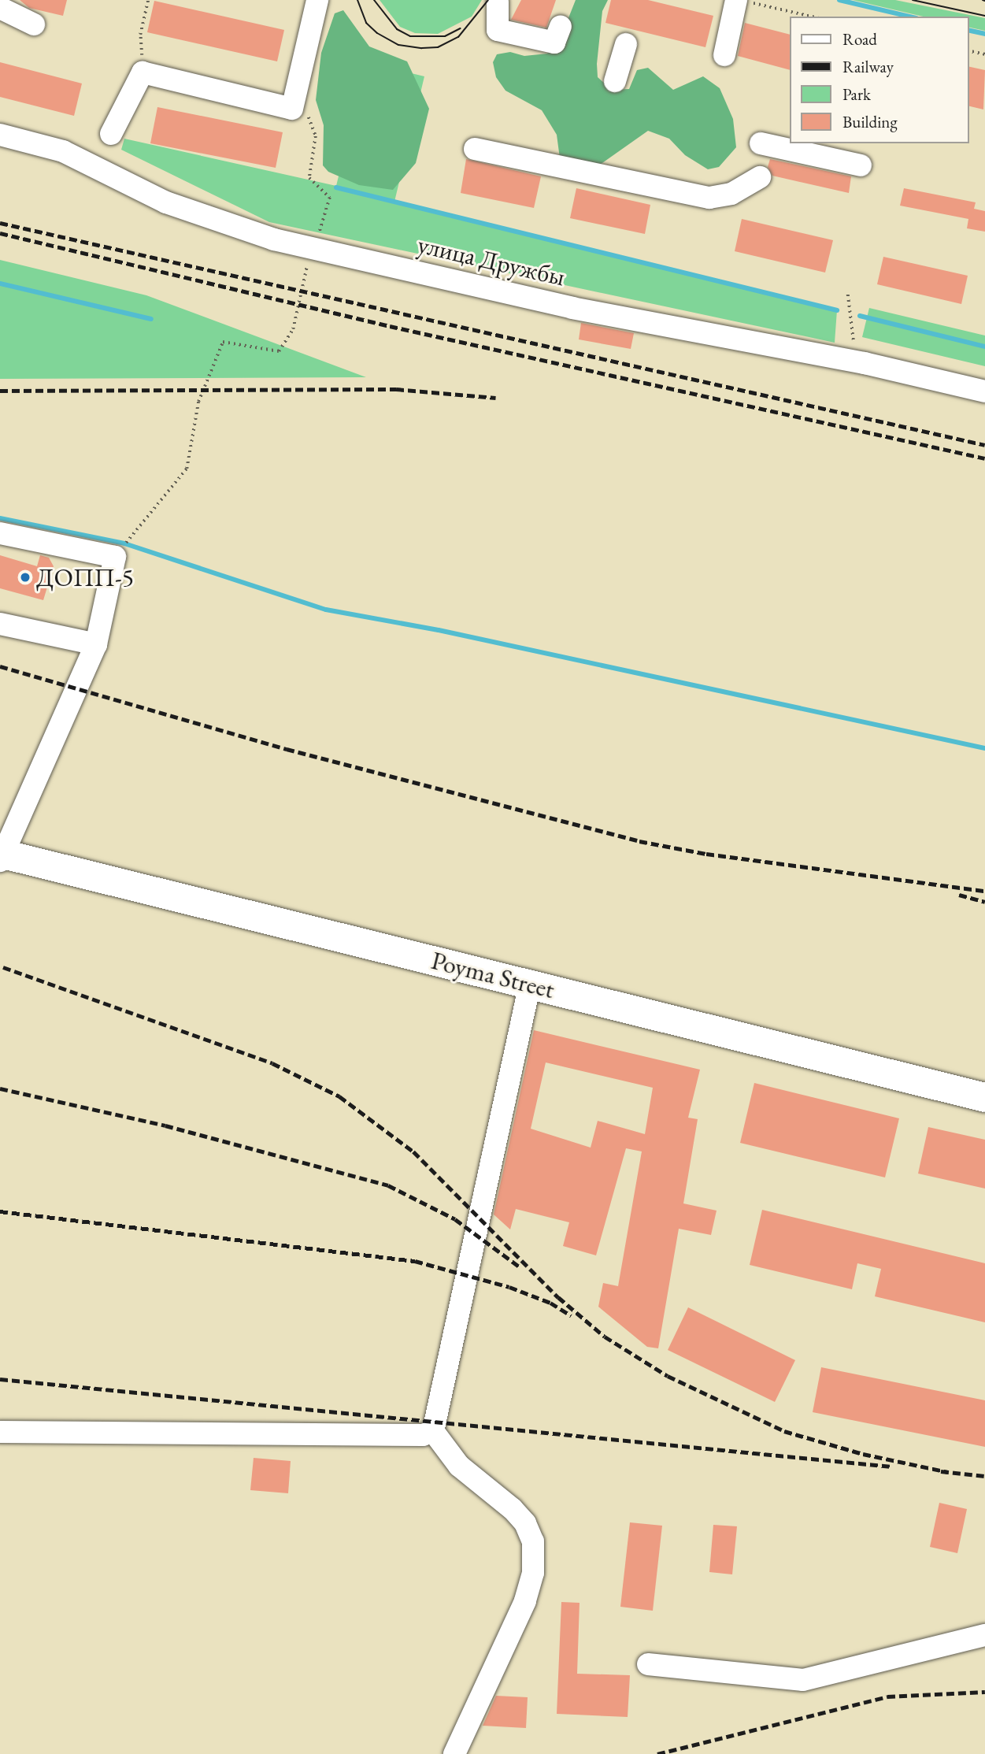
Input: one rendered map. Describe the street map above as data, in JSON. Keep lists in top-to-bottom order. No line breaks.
{"streets":{"main road":["Poyma Street"],"street":["улица Дружбы"]},"places":["ДОПП-5"],"legend":["Road","Railway","Park","Building"]}
